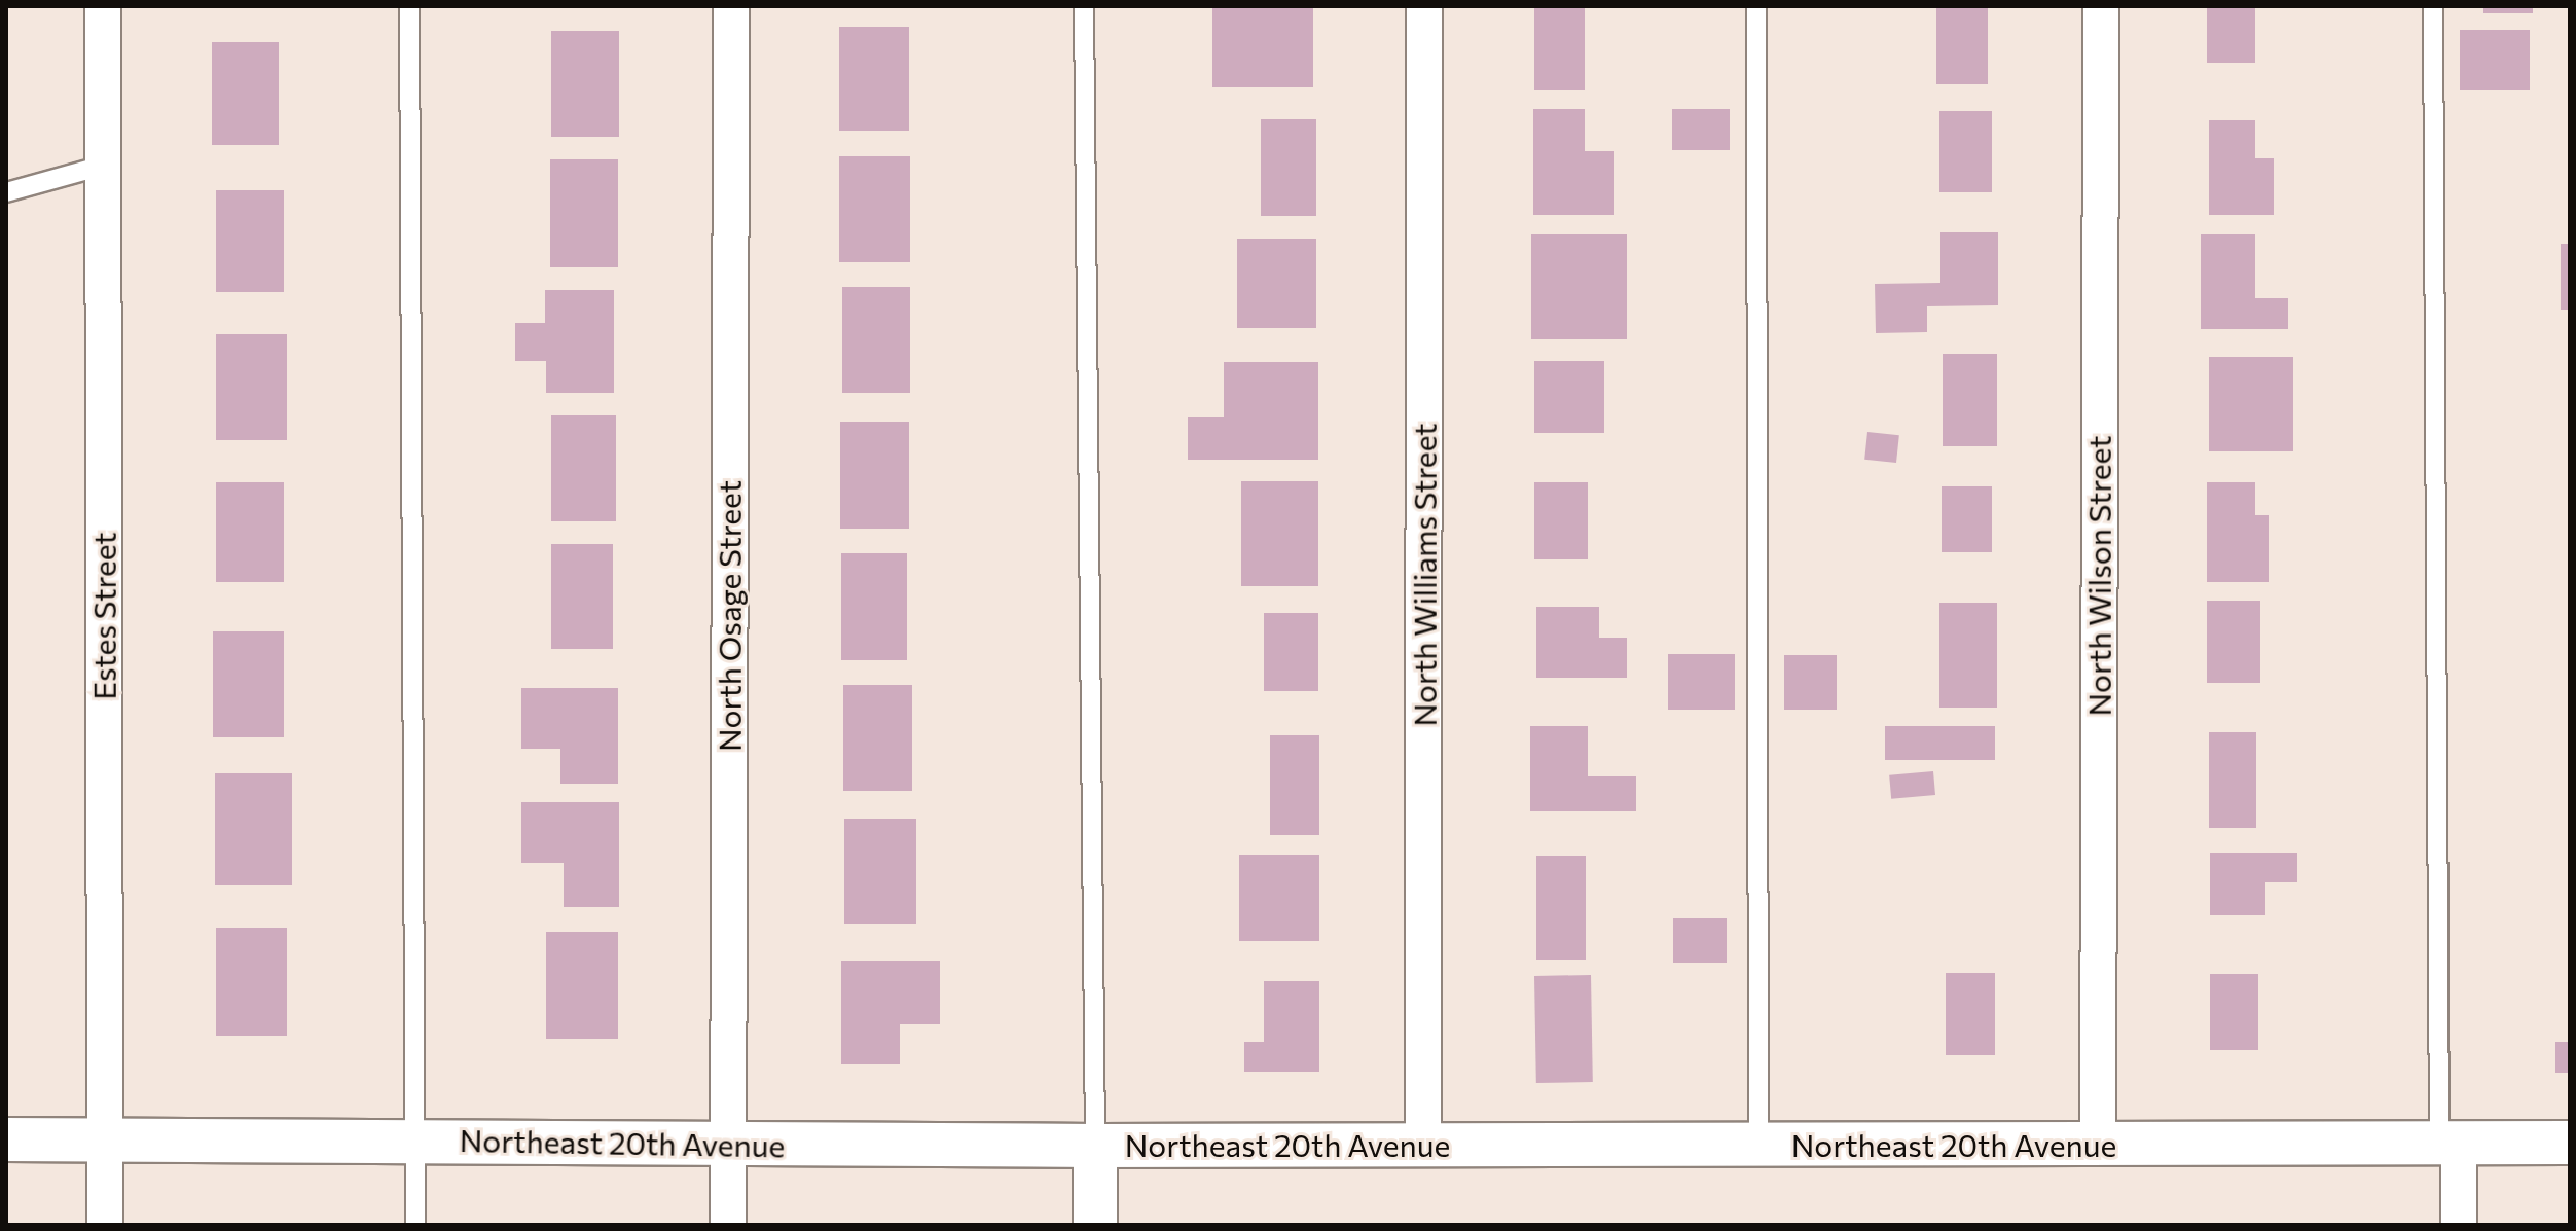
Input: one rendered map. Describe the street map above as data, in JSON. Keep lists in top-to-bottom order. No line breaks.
{"streets":{"street":["North Williams Street","North Wilson Street","Estes Street","North Osage Street","Northeast 20th Avenue"]},"crossings":[["North Williams Street","Northeast 20th Avenue"],["North Wilson Street","Northeast 20th Avenue"],["Estes Street","Northeast 20th Avenue"],["North Osage Street","Northeast 20th Avenue"]]}
